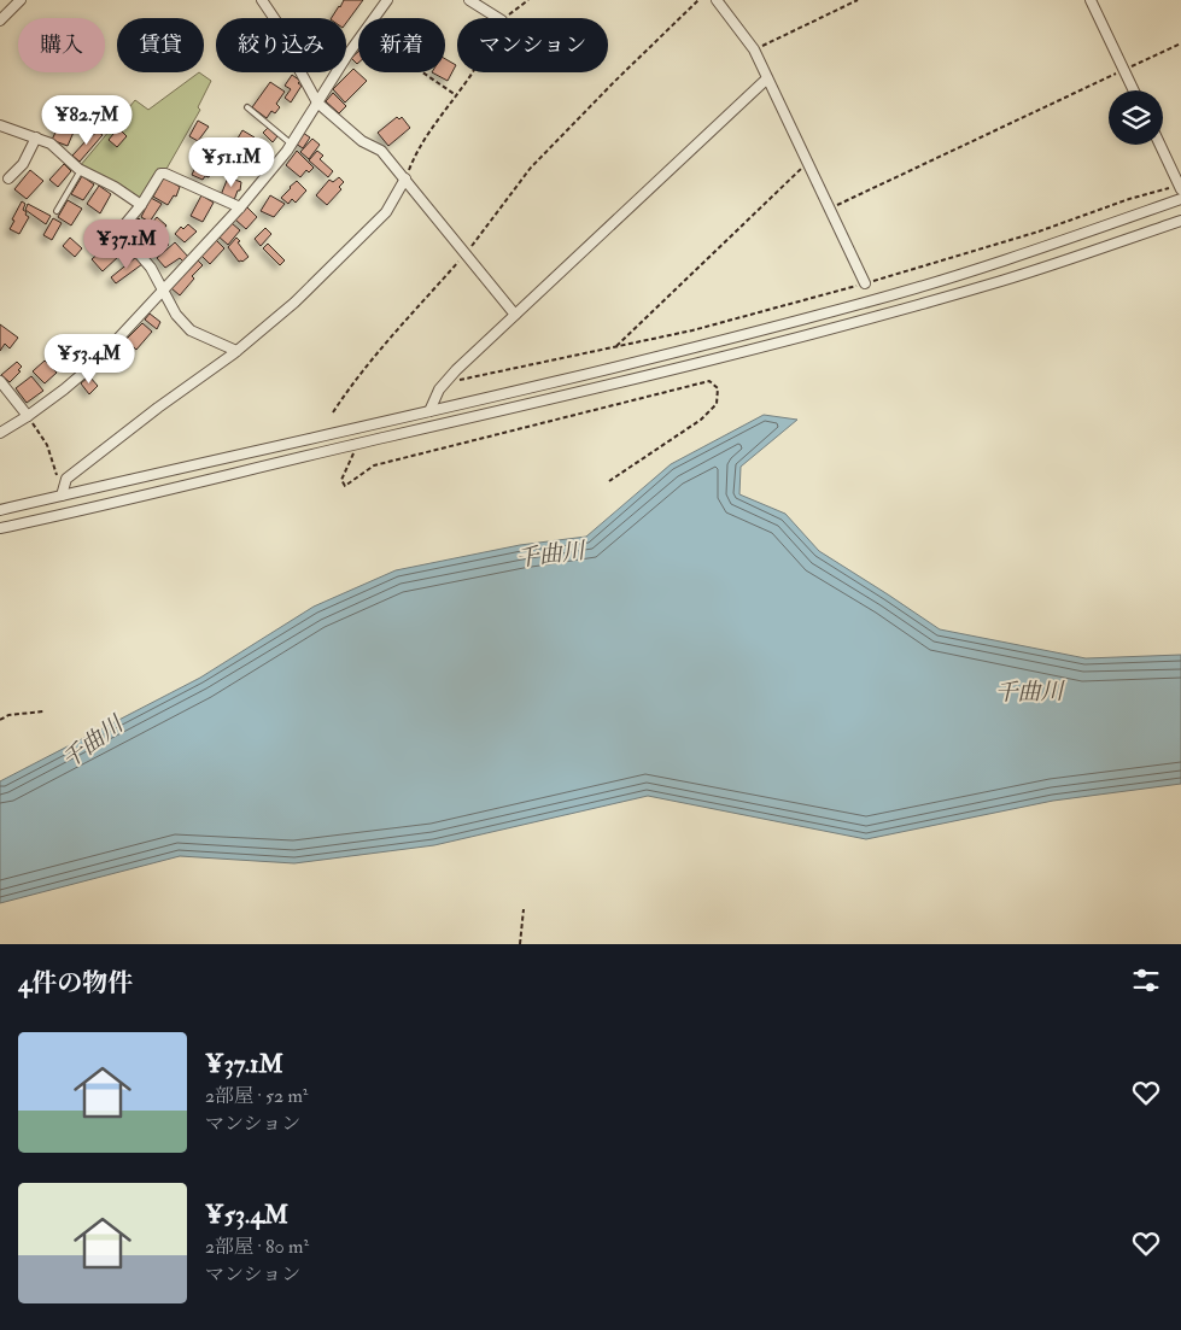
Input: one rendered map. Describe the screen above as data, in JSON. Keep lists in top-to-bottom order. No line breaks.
{"water":["千曲川"],"page":{"chip":["購入","賃貸","絞り込み","新着","マンション"],"price":["¥82.7M","¥51.1M","¥37.1M","¥53.4M"],"heading":"4件の物件","list":[{"name":"¥37.1M","note":"2部屋 · 52 m² · マンション"},{"name":"¥53.4M","note":"2部屋 · 80 m² · マンション"}]}}
